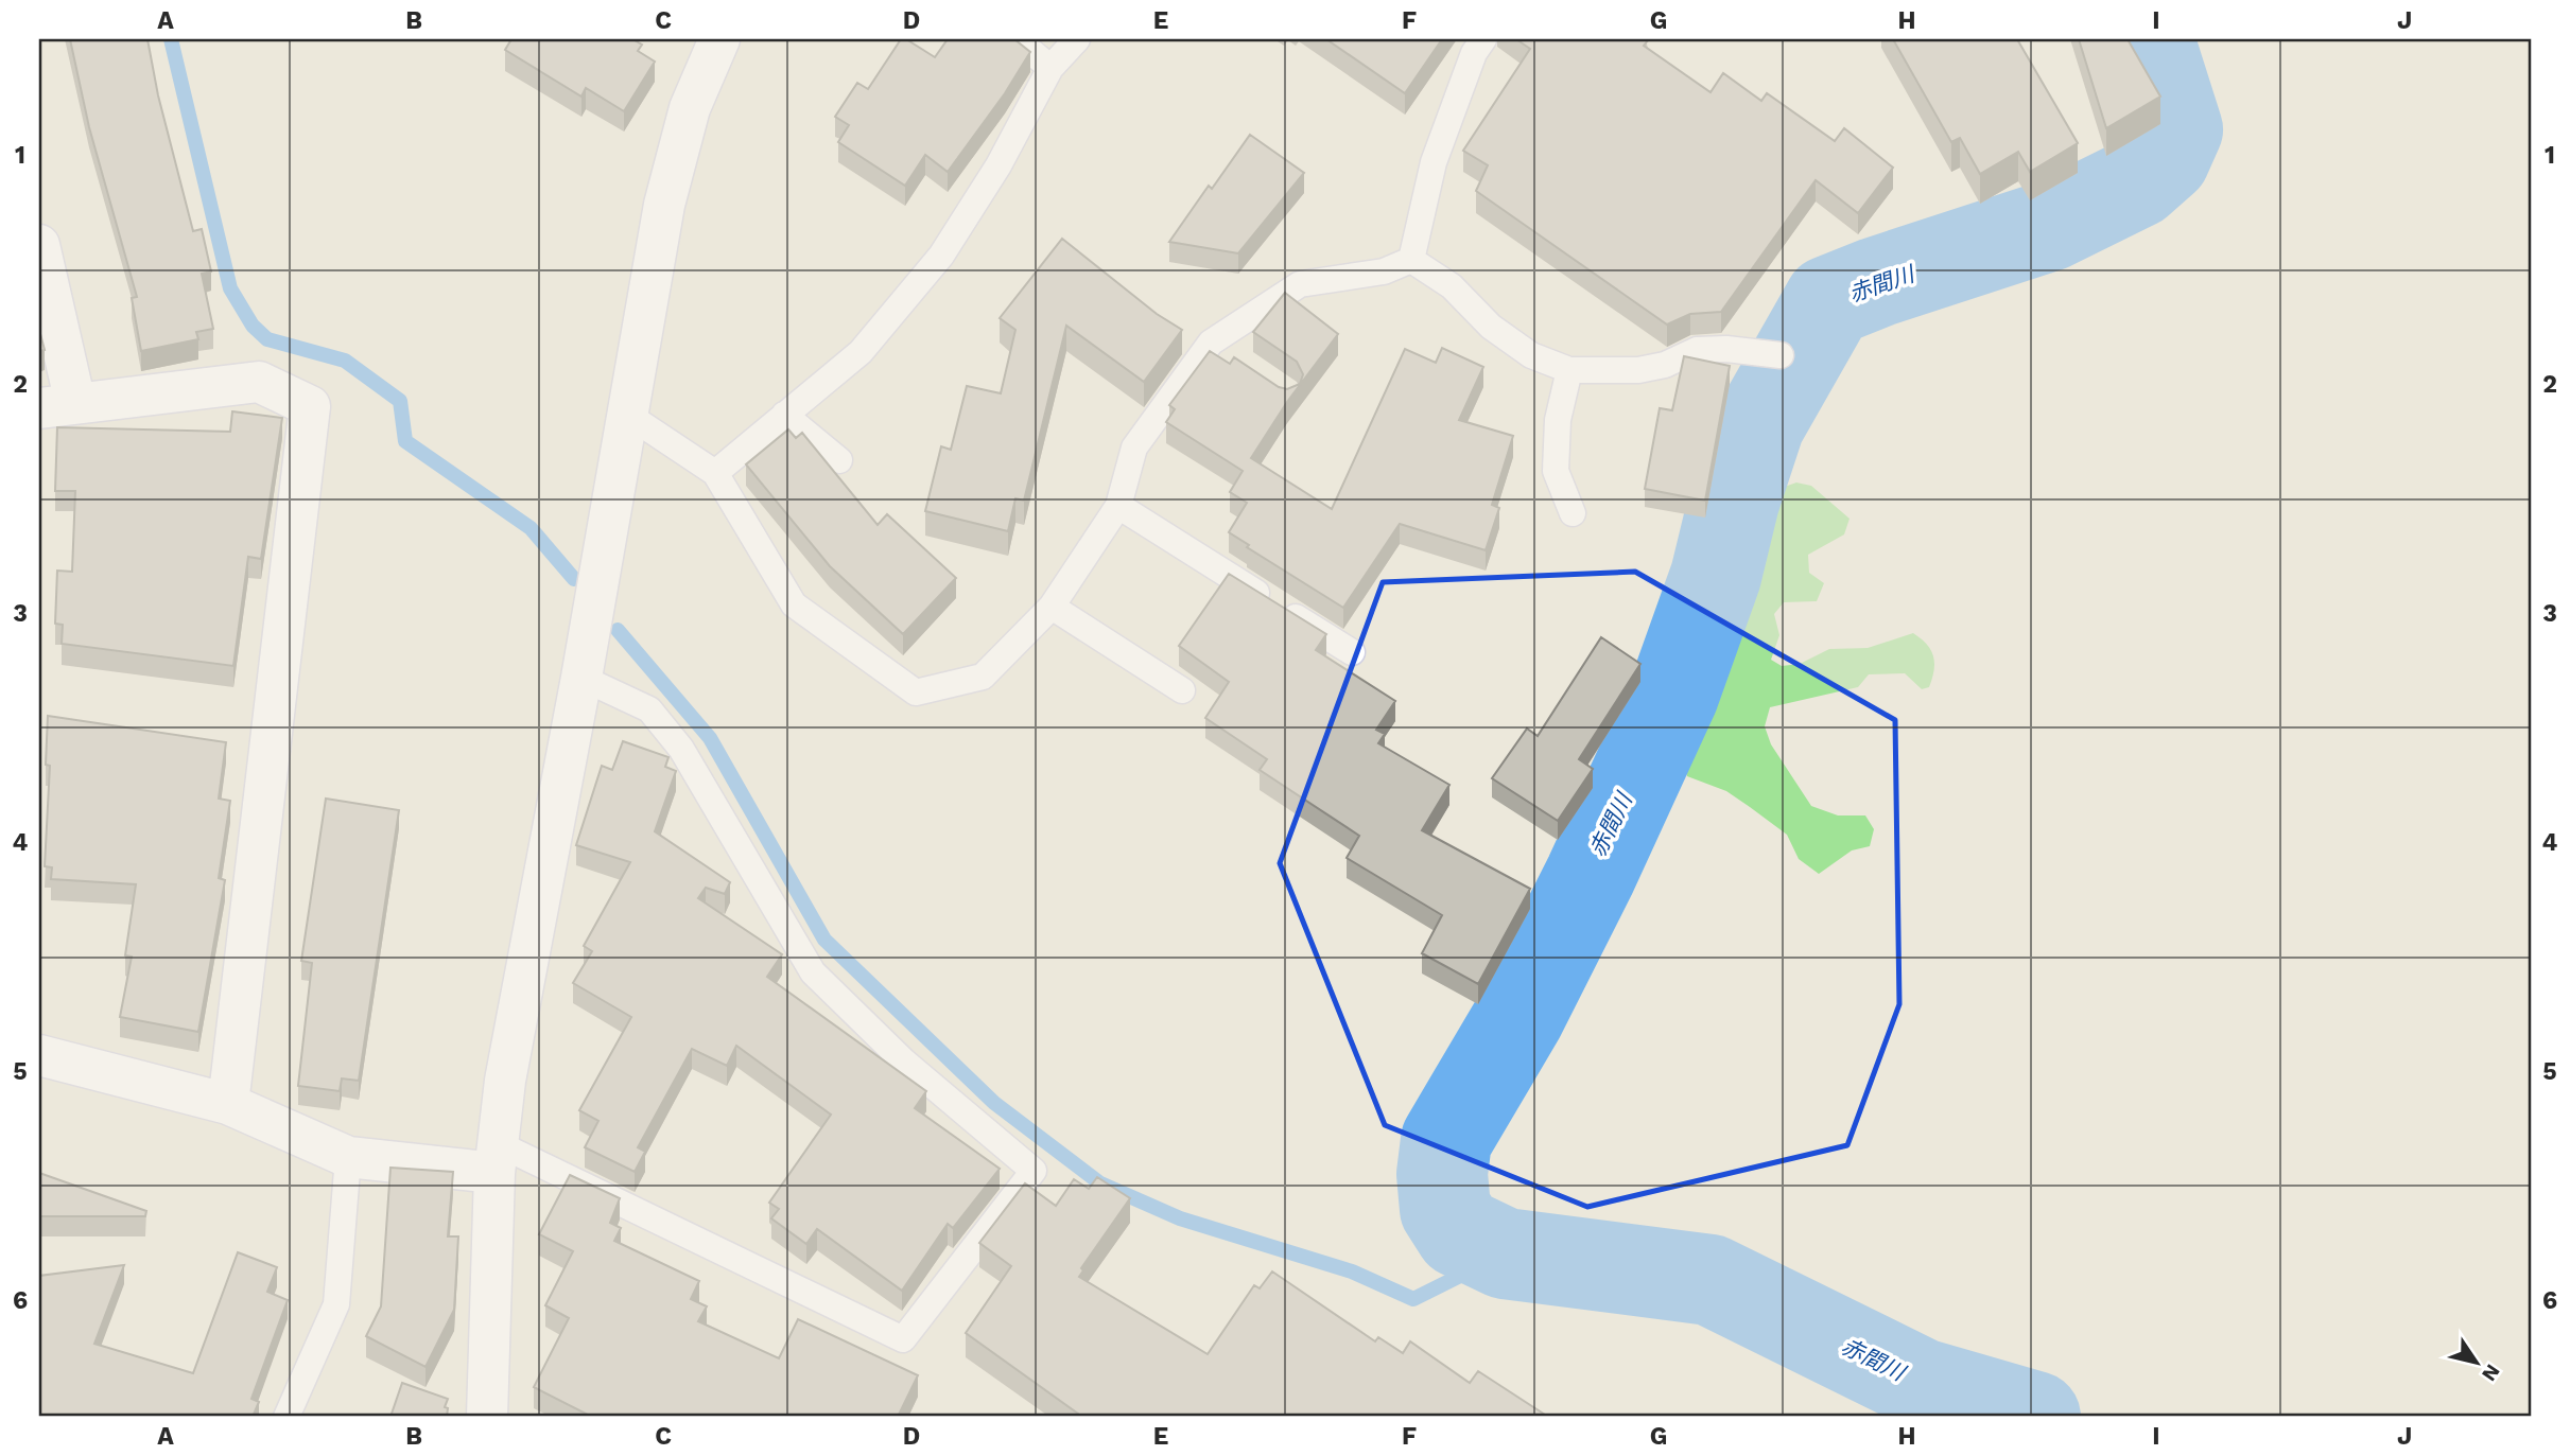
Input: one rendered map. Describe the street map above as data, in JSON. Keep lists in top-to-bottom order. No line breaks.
{"water":["赤間川"],"north":"bottom right","grid":{"columns":["A","B","C","D","E","F","G","H","I","J"],"rows":["1","2","3","4","5","6"]}}
